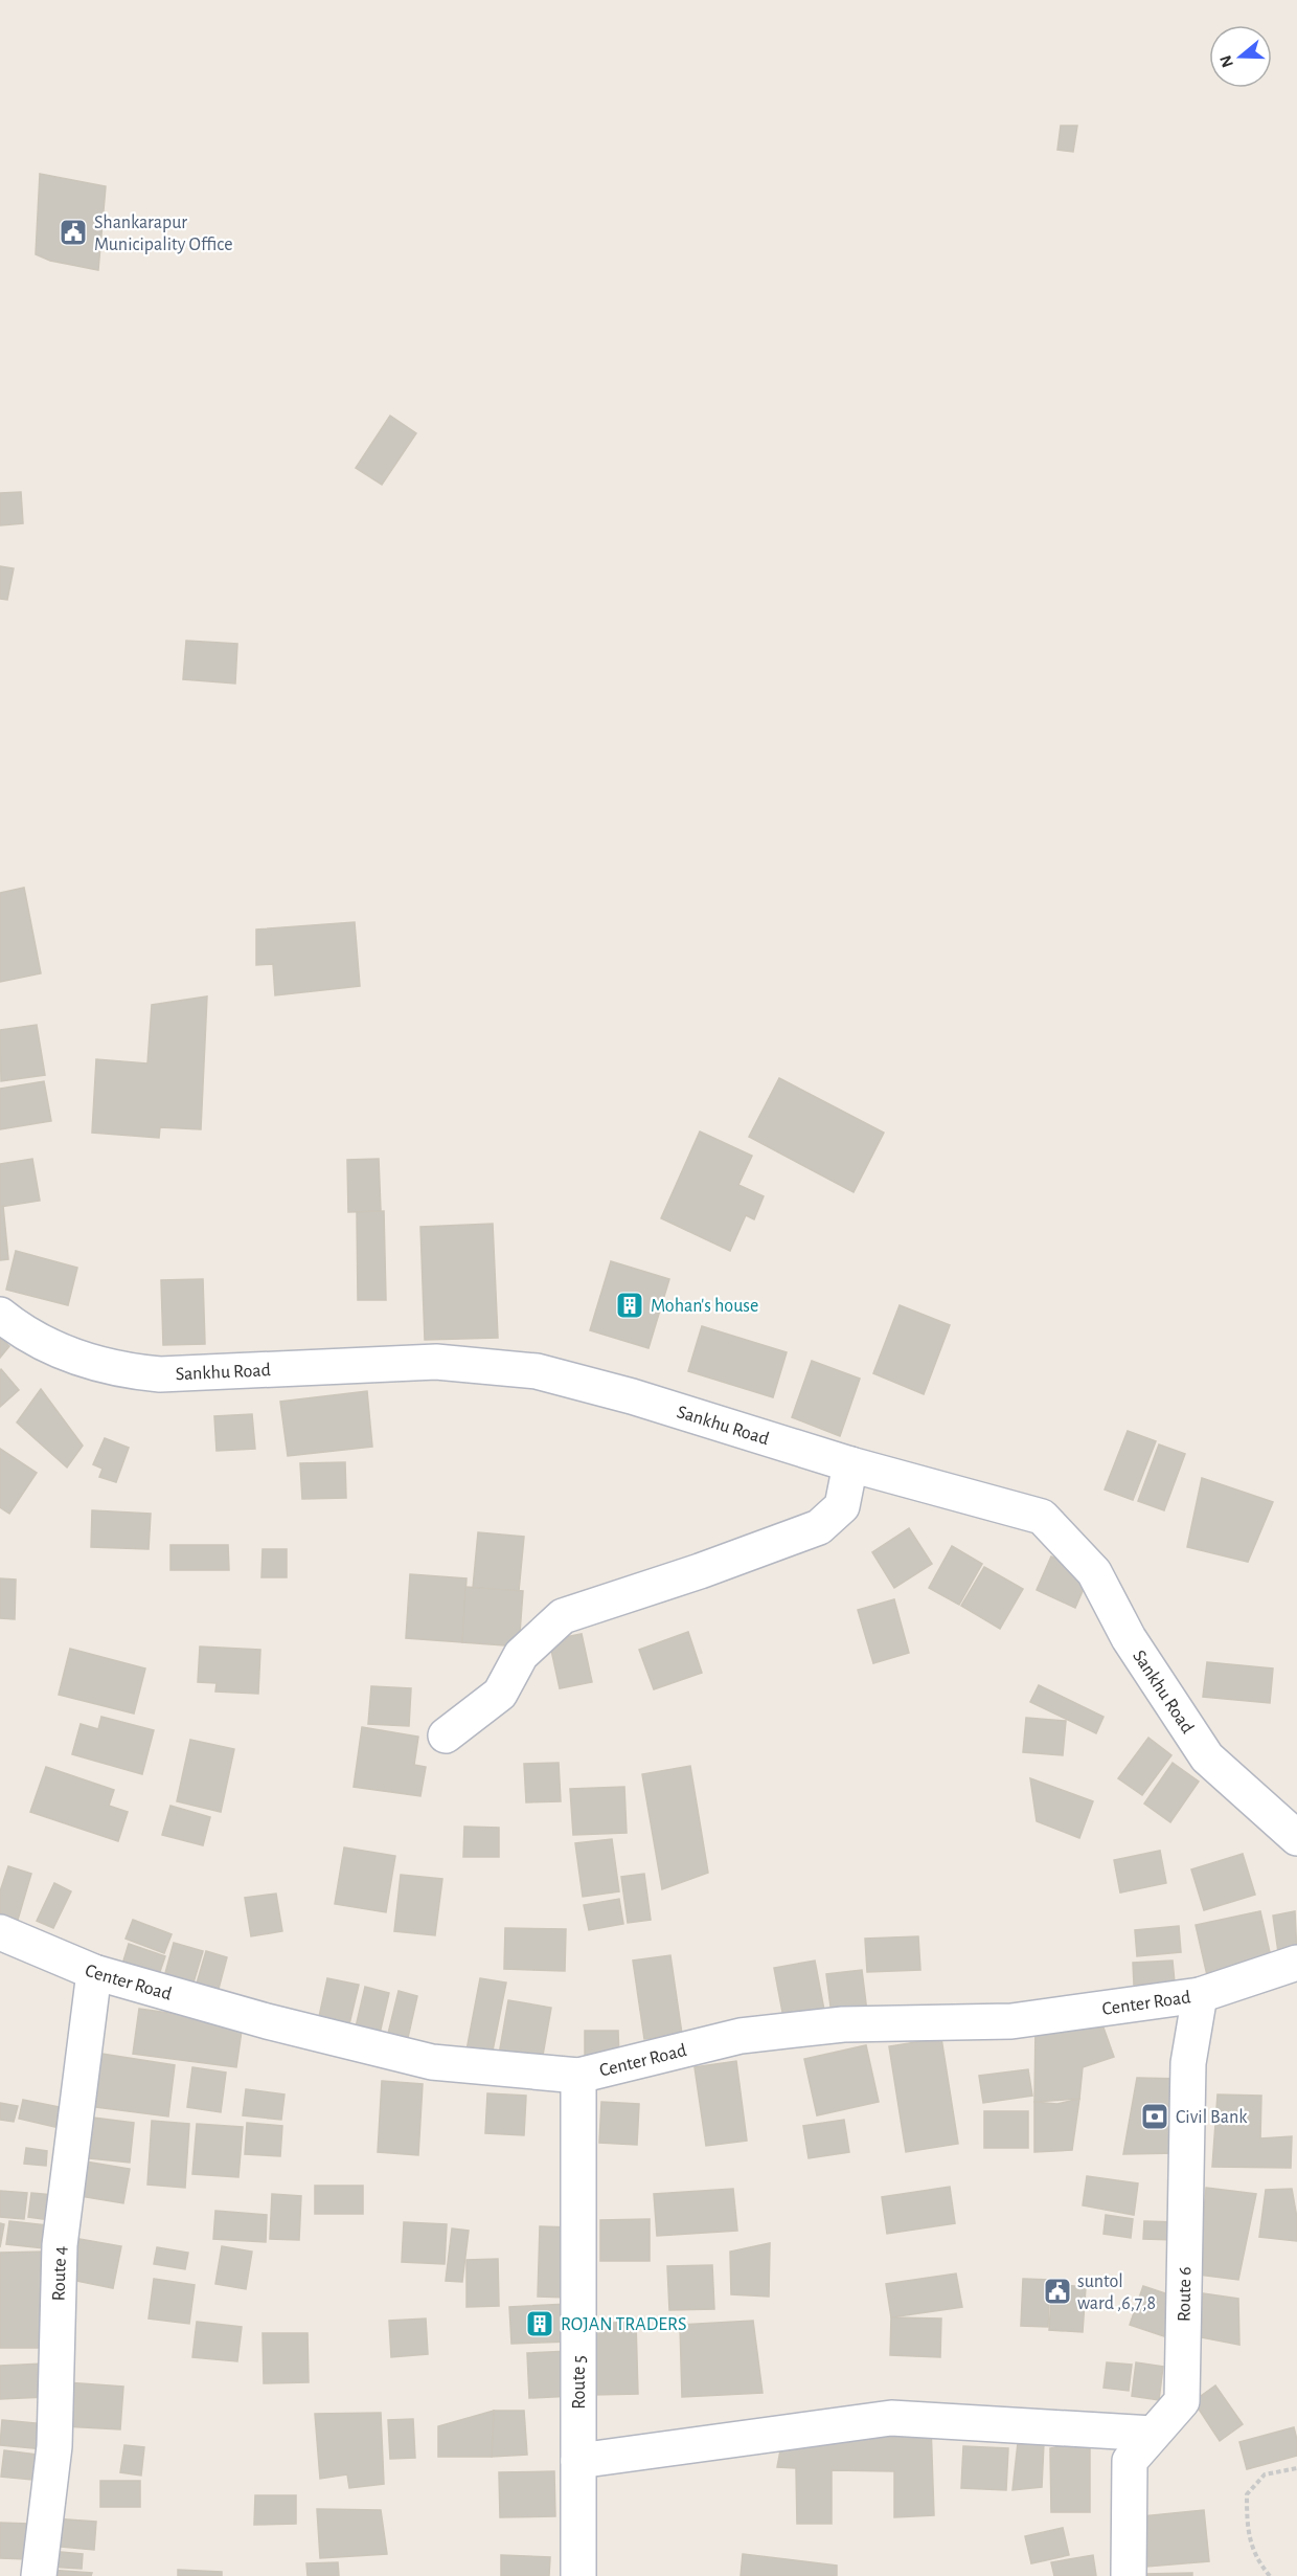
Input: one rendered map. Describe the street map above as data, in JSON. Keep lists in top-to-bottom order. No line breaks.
{"streets":{"street":["Sankhu Road","Center Road","Route 4","Route 6","Route 5"]},"crossings":[["Center Road","Route 4"],["Center Road","Route 6"],["Center Road","Route 5"]],"places":{"public building":["Shankarapur Municipality Office","suntol ward ,6,7,8"],"building":["Mohan's house","ROJAN TRADERS"],"bank":["Civil Bank"]},"north":"left"}
